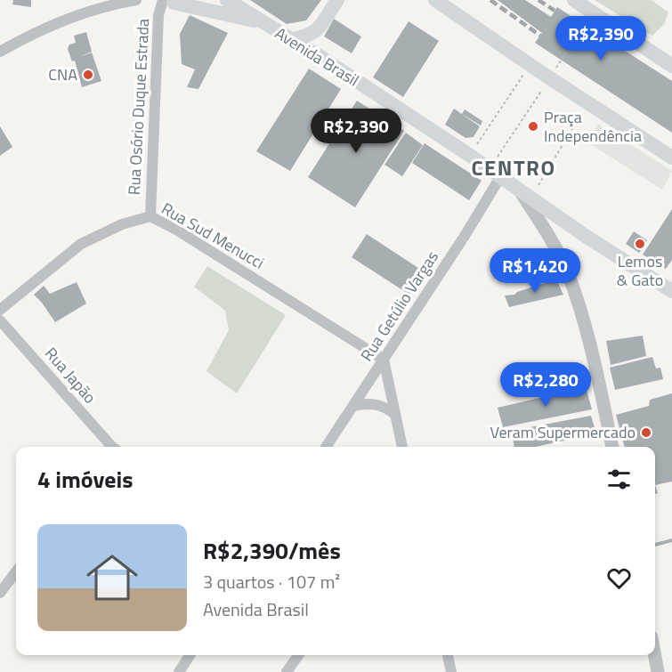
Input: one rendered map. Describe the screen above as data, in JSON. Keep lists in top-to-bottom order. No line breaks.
{"streets":{"main road":["Avenida Brasil"],"street":["Rua Osório Duque Estrada","Rua Sud Menucci","Rua Getúlio Vargas","Rua Japão"]},"crossings":[["Avenida Brasil","Rua Getúlio Vargas"],["Rua Osório Duque Estrada","Rua Sud Menucci"],["Rua Sud Menucci","Rua Getúlio Vargas"]],"districts":["CENTRO"],"places":["CNA","Praça Independência","Lemos & Gato","Veram Supermercado"],"page":{"price":["R$2,390","R$2,390","R$1,420","R$2,280"],"heading":"4 imóveis","list":[{"name":"R$2,390/mês","note":"3 quartos · 107 m² · Avenida Brasil"}]}}
